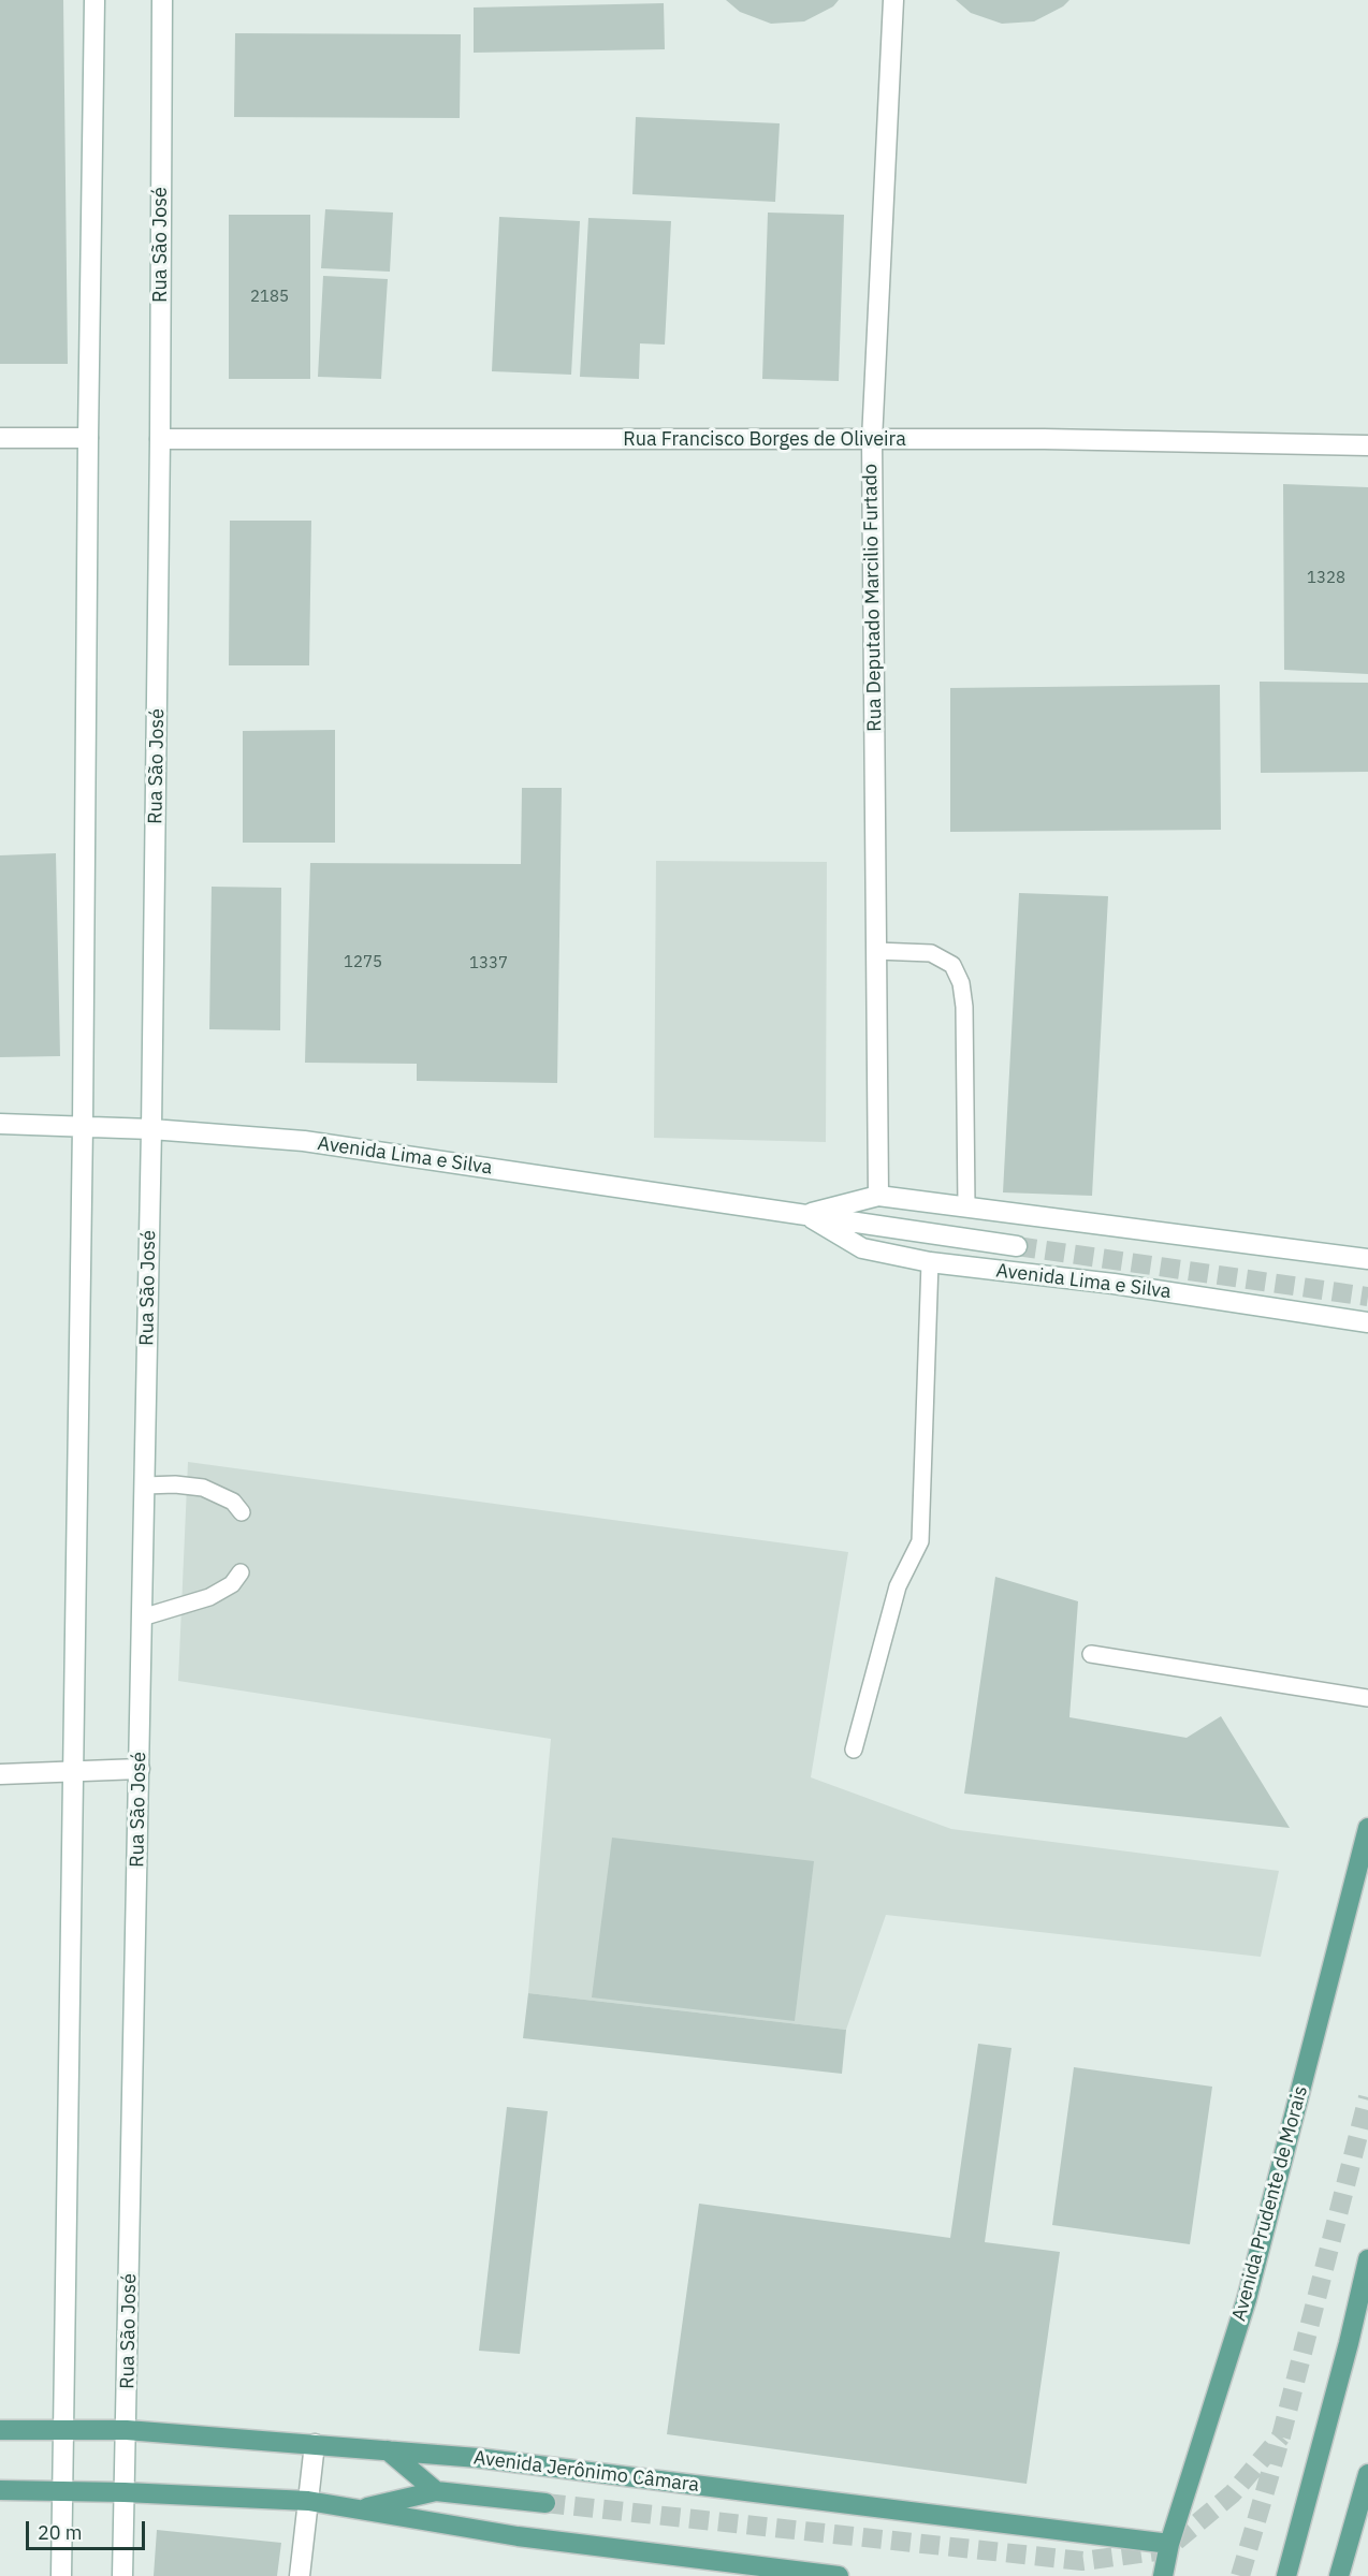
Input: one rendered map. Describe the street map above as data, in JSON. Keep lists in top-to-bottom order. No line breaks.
{"streets":{"main road":["Rua São José","Rua Francisco Borges de Oliveira","Rua Deputado Marcilio Furtado","Avenida Lima e Silva","Avenida Prudente de Morais","Avenida Jerônimo Câmara"]},"crossings":[["Rua São José","Rua Francisco Borges de Oliveira"],["Rua São José","Avenida Lima e Silva"],["Rua São José","Avenida Jerônimo Câmara"],["Rua Francisco Borges de Oliveira","Rua Deputado Marcilio Furtado"],["Rua Deputado Marcilio Furtado","Avenida Lima e Silva"],["Avenida Prudente de Morais","Avenida Jerônimo Câmara"]],"house_numbers":["2185","1328","1275","1337"],"scale_bar":"20 m"}
